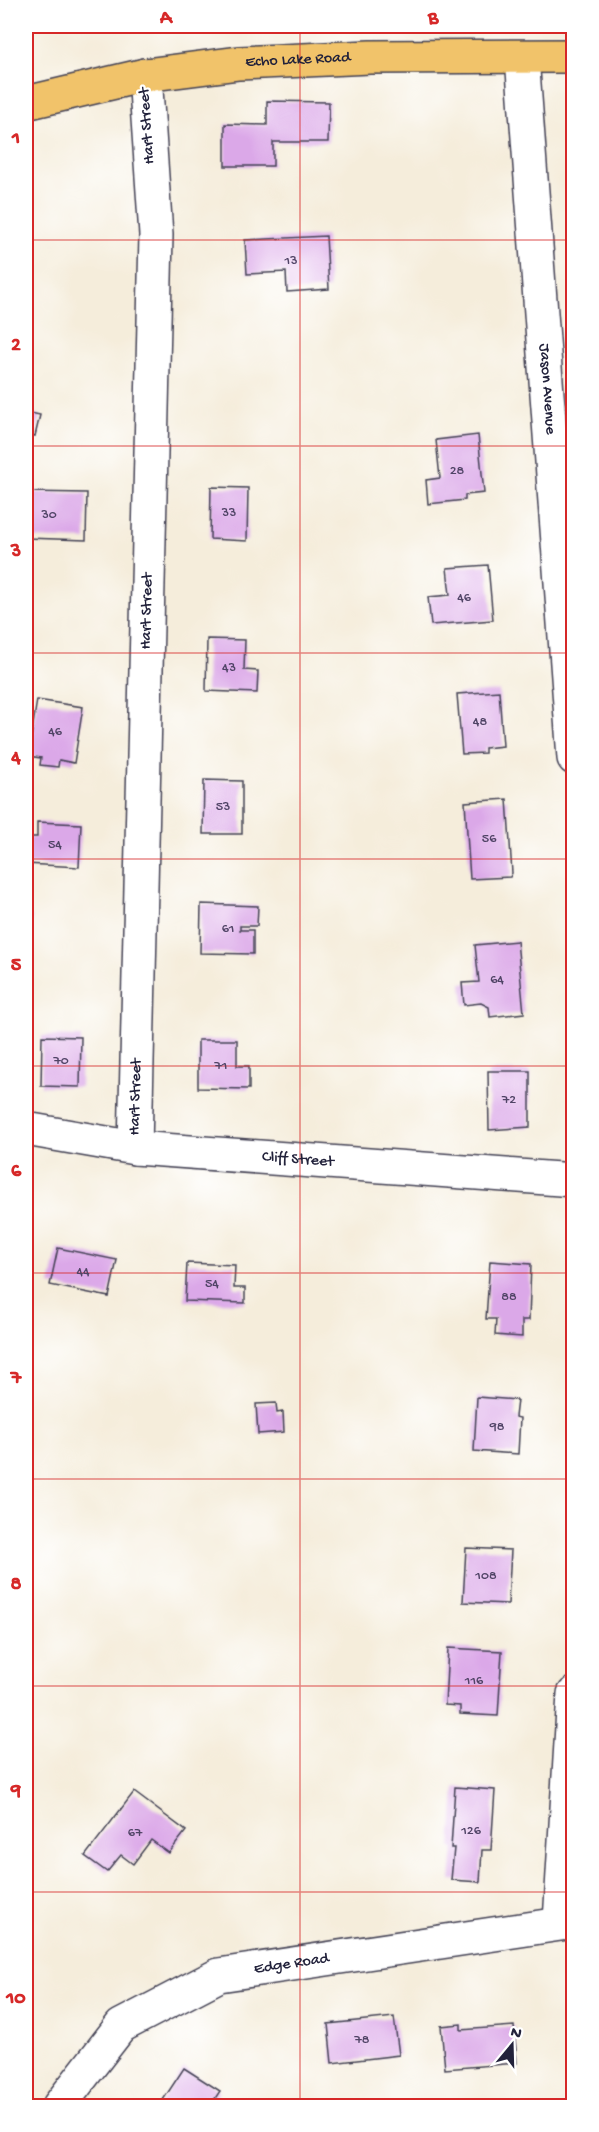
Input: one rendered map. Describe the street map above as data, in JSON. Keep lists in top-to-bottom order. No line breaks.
{"streets":{"main road":["Echo Lake Road"],"street":["Hart Street","Jason Avenue","Cliff Street","Edge Road"]},"crossings":[["Echo Lake Road","Hart Street"],["Echo Lake Road","Jason Avenue"],["Hart Street","Cliff Street"]],"house_numbers":["13","28","33","30","46","43","48","46","53","56","54","61","64","70","71","72","44","54","88","98","108","116","126","67","78"],"north":"top","grid":{"columns":["A","B"],"rows":["1","2","3","4","5","6","7","8","9","10"]}}
